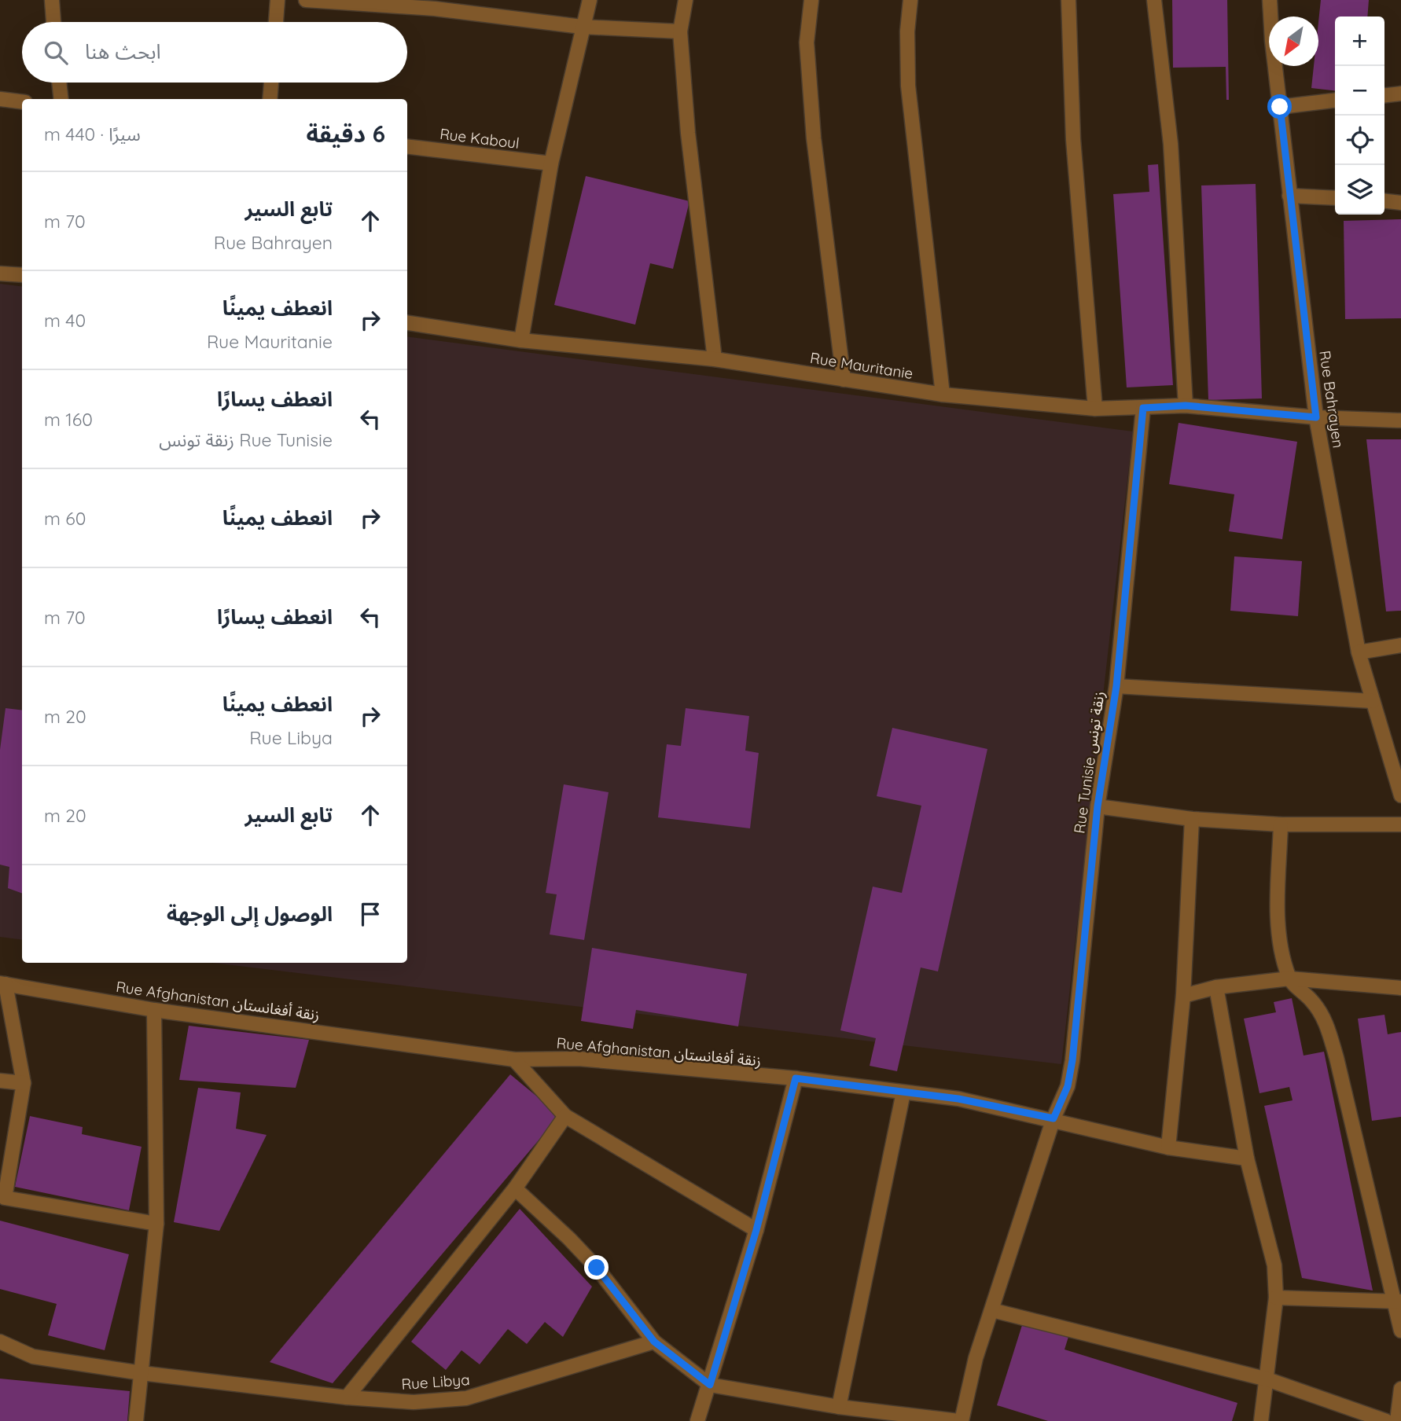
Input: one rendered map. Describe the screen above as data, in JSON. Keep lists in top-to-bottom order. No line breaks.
{"streets":{"street":["Rue Kaboul","Rue Mauritanie","Rue Bahrayen","Rue Tunisie زنقة تونس","Rue Afghanistan زنقة أفغانستان","Rue Libya"]},"crossings":[["Rue Mauritanie","Rue Bahrayen"],["Rue Mauritanie","Rue Tunisie زنقة تونس"],["Rue Tunisie زنقة تونس","Rue Afghanistan زنقة أفغانستان"]],"north":"bottom left","page":{"map_buttons":["+","−"],"search":"ابحث هنا","heading":["6 دقيقة","سيرًا · 440 m"],"list":[["تابع السير","Rue Bahrayen","70 m"],["انعطف يمينًا","Rue Mauritanie","40 m"],["انعطف يسارًا","Rue Tunisie زنقة تونس","160 m"],["انعطف يمينًا","60 m"],["انعطف يسارًا","70 m"],["انعطف يمينًا","Rue Libya","20 m"],["تابع السير","20 m"],"الوصول إلى الوجهة"]}}
